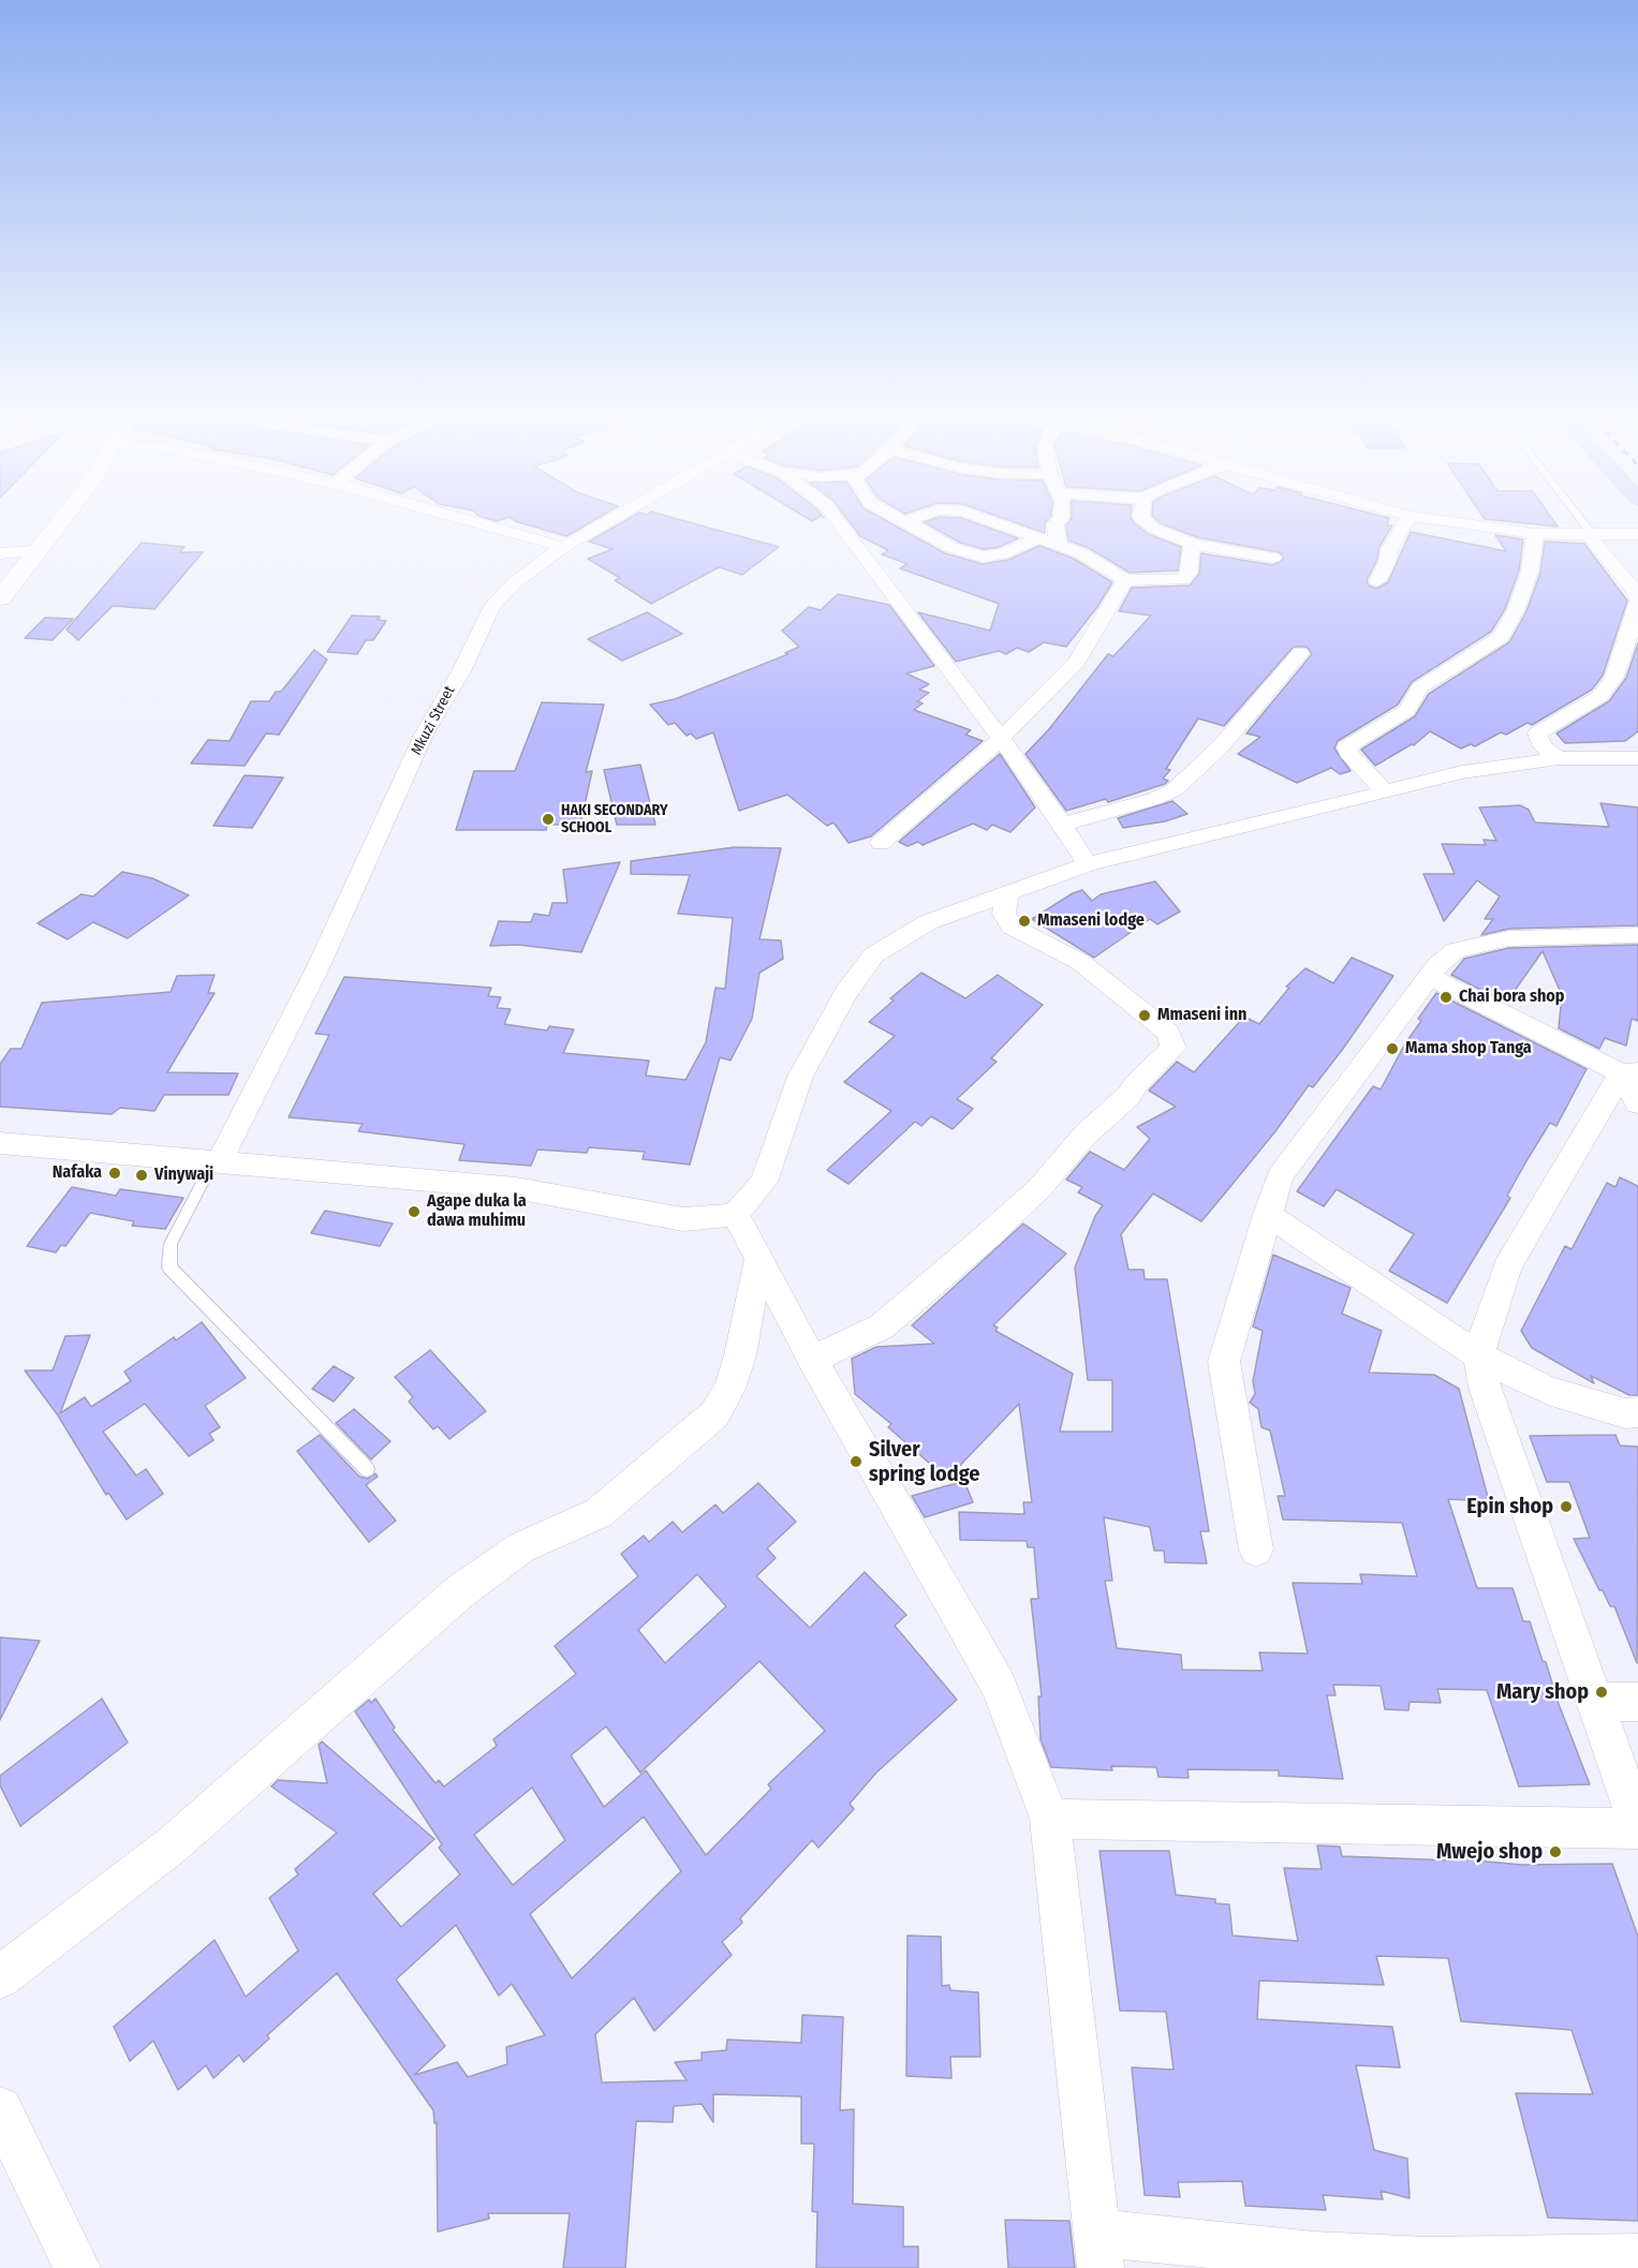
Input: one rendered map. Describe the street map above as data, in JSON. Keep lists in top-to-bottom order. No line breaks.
{"streets":{"street":["Mkuzi Street"]},"places":["HAKI SECONDARY SCHOOL","Mmaseni lodge","Chai bora shop","Mmaseni inn","Mama shop Tanga","Nafaka","Vinywaji","Agape duka la dawa muhimu","Silver spring lodge","Epin shop","Mary shop","Mwejo shop"]}
